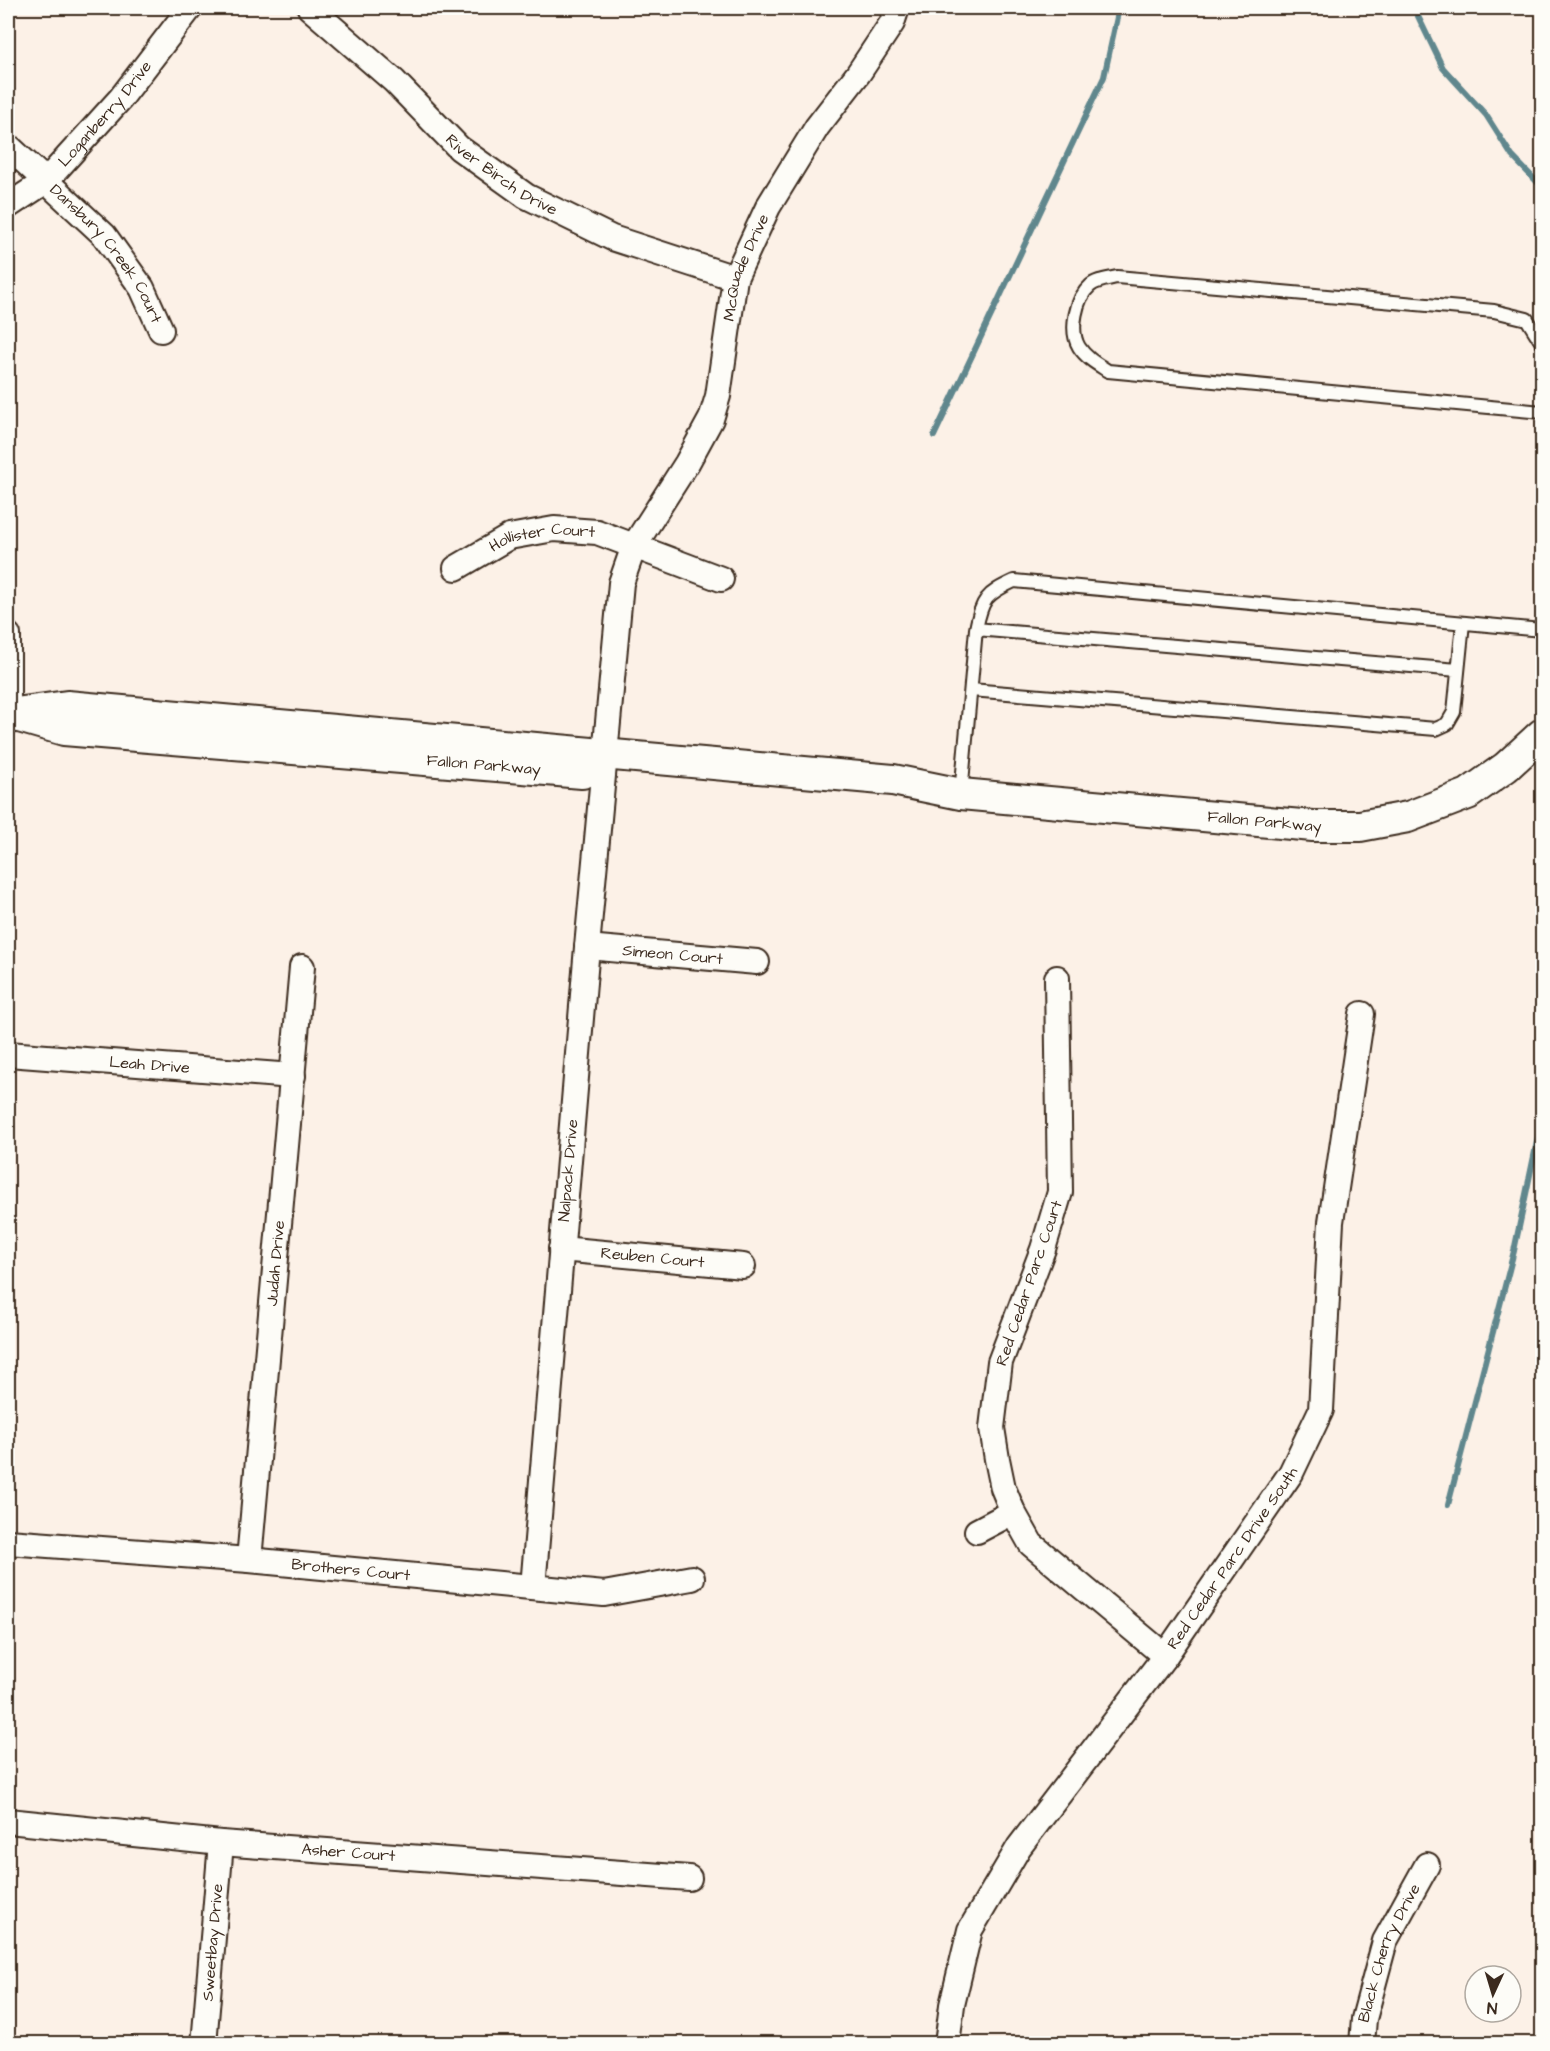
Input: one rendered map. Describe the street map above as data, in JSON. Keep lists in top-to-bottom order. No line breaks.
{"streets":{"street":["Loganberry Drive","River Birch Drive","Dansbury Creek Court","McQuade Drive","Hollister Court","Fallon Parkway","Simeon Court","Leah Drive","Nalpack Drive","Reuben Court","Judah Drive","Red Cedar Parc Court","Red Cedar Parc Drive South","Brothers Court","Asher Court","Sweetbay Drive","Black Cherry Drive"]},"crossings":[["Loganberry Drive","Dansbury Creek Court"],["River Birch Drive","McQuade Drive"],["McQuade Drive","Hollister Court"],["McQuade Drive","Fallon Parkway"],["McQuade Drive","Nalpack Drive"],["Fallon Parkway","Nalpack Drive"],["Simeon Court","Nalpack Drive"],["Leah Drive","Judah Drive"],["Nalpack Drive","Reuben Court"],["Nalpack Drive","Brothers Court"],["Judah Drive","Brothers Court"],["Red Cedar Parc Court","Red Cedar Parc Drive South"],["Asher Court","Sweetbay Drive"]],"north":"bottom"}
